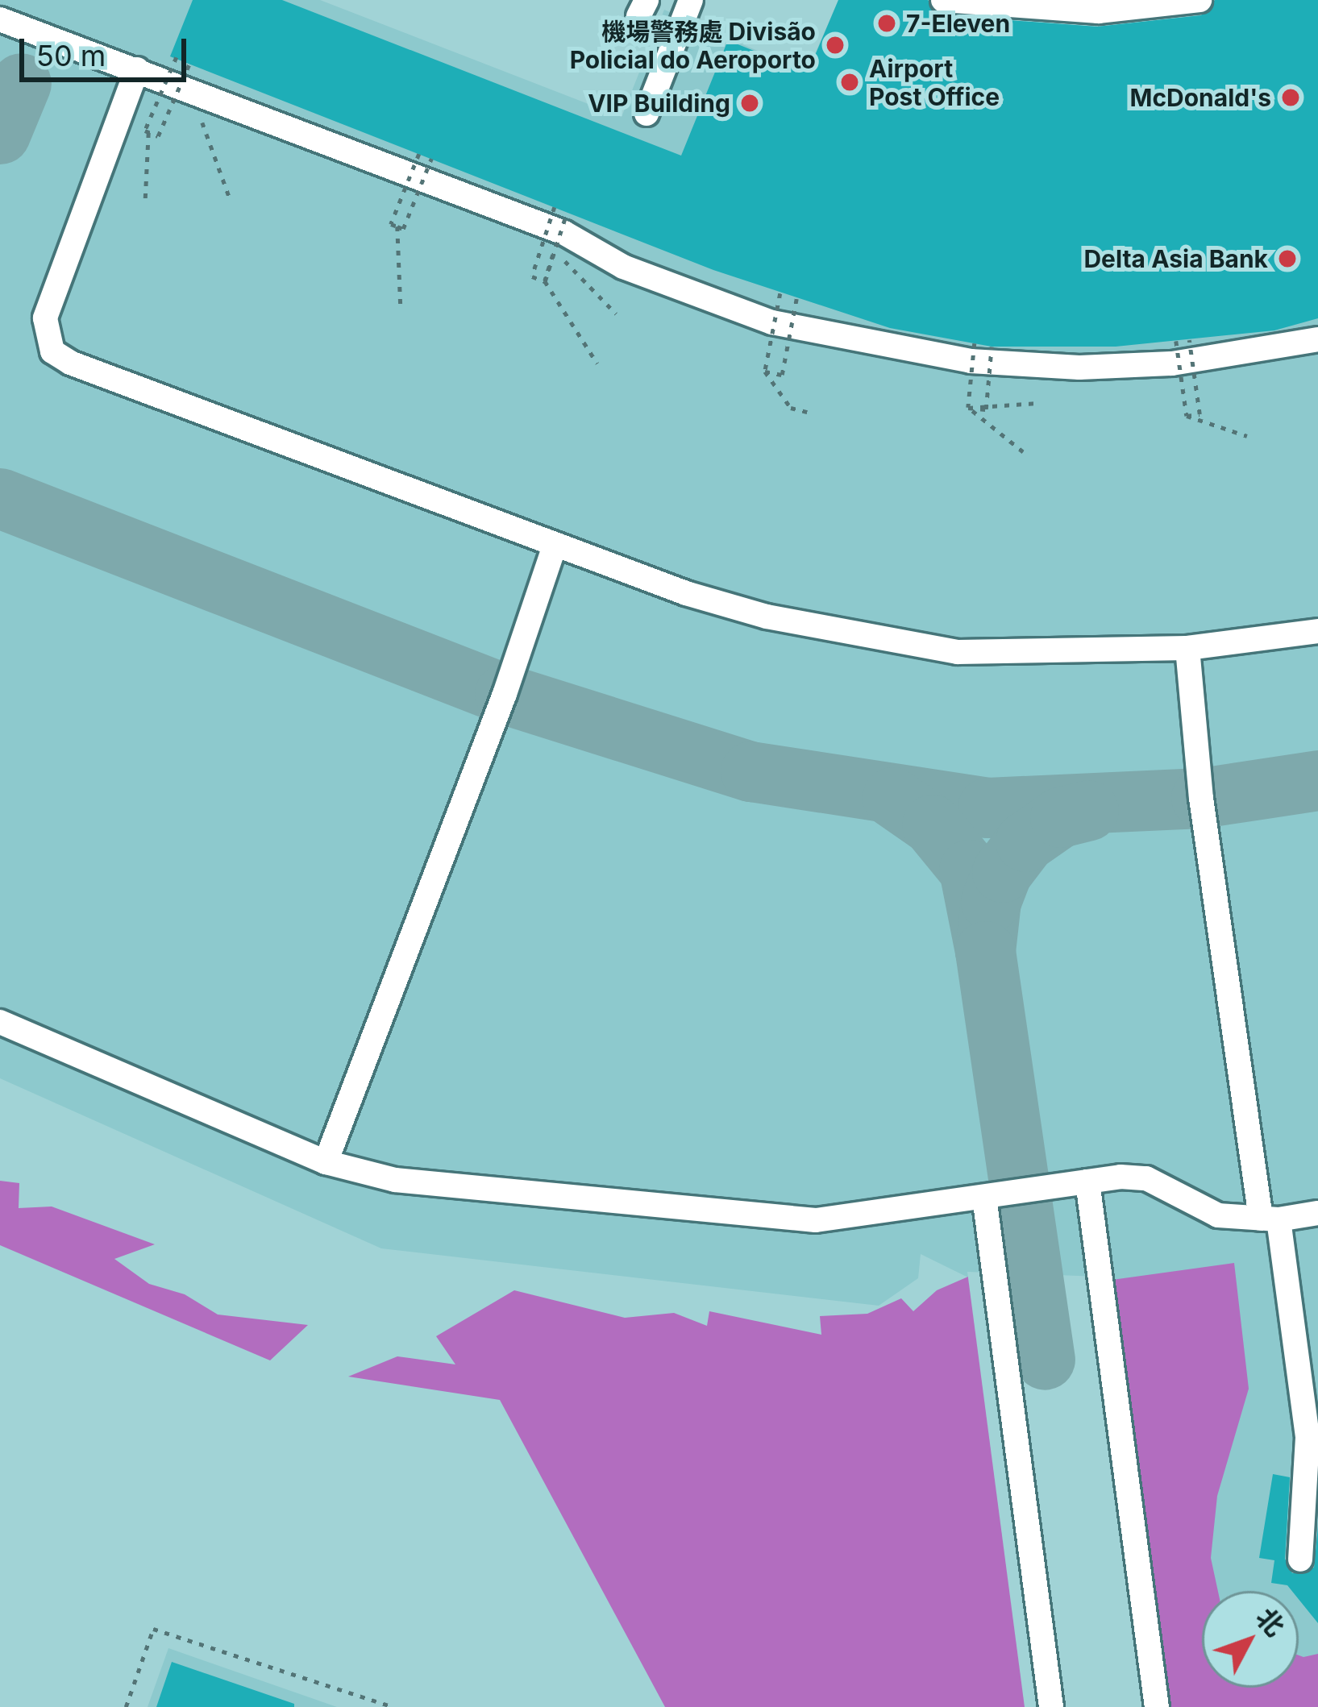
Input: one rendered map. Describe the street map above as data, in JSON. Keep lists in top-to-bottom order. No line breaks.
{"places":["7-Eleven","機場警務處 Divisão Policial do Aeroporto","Airport Post Office","McDonald's","VIP Building","Delta Asia Bank"],"scale_bar":"50 m","north":"top right"}
